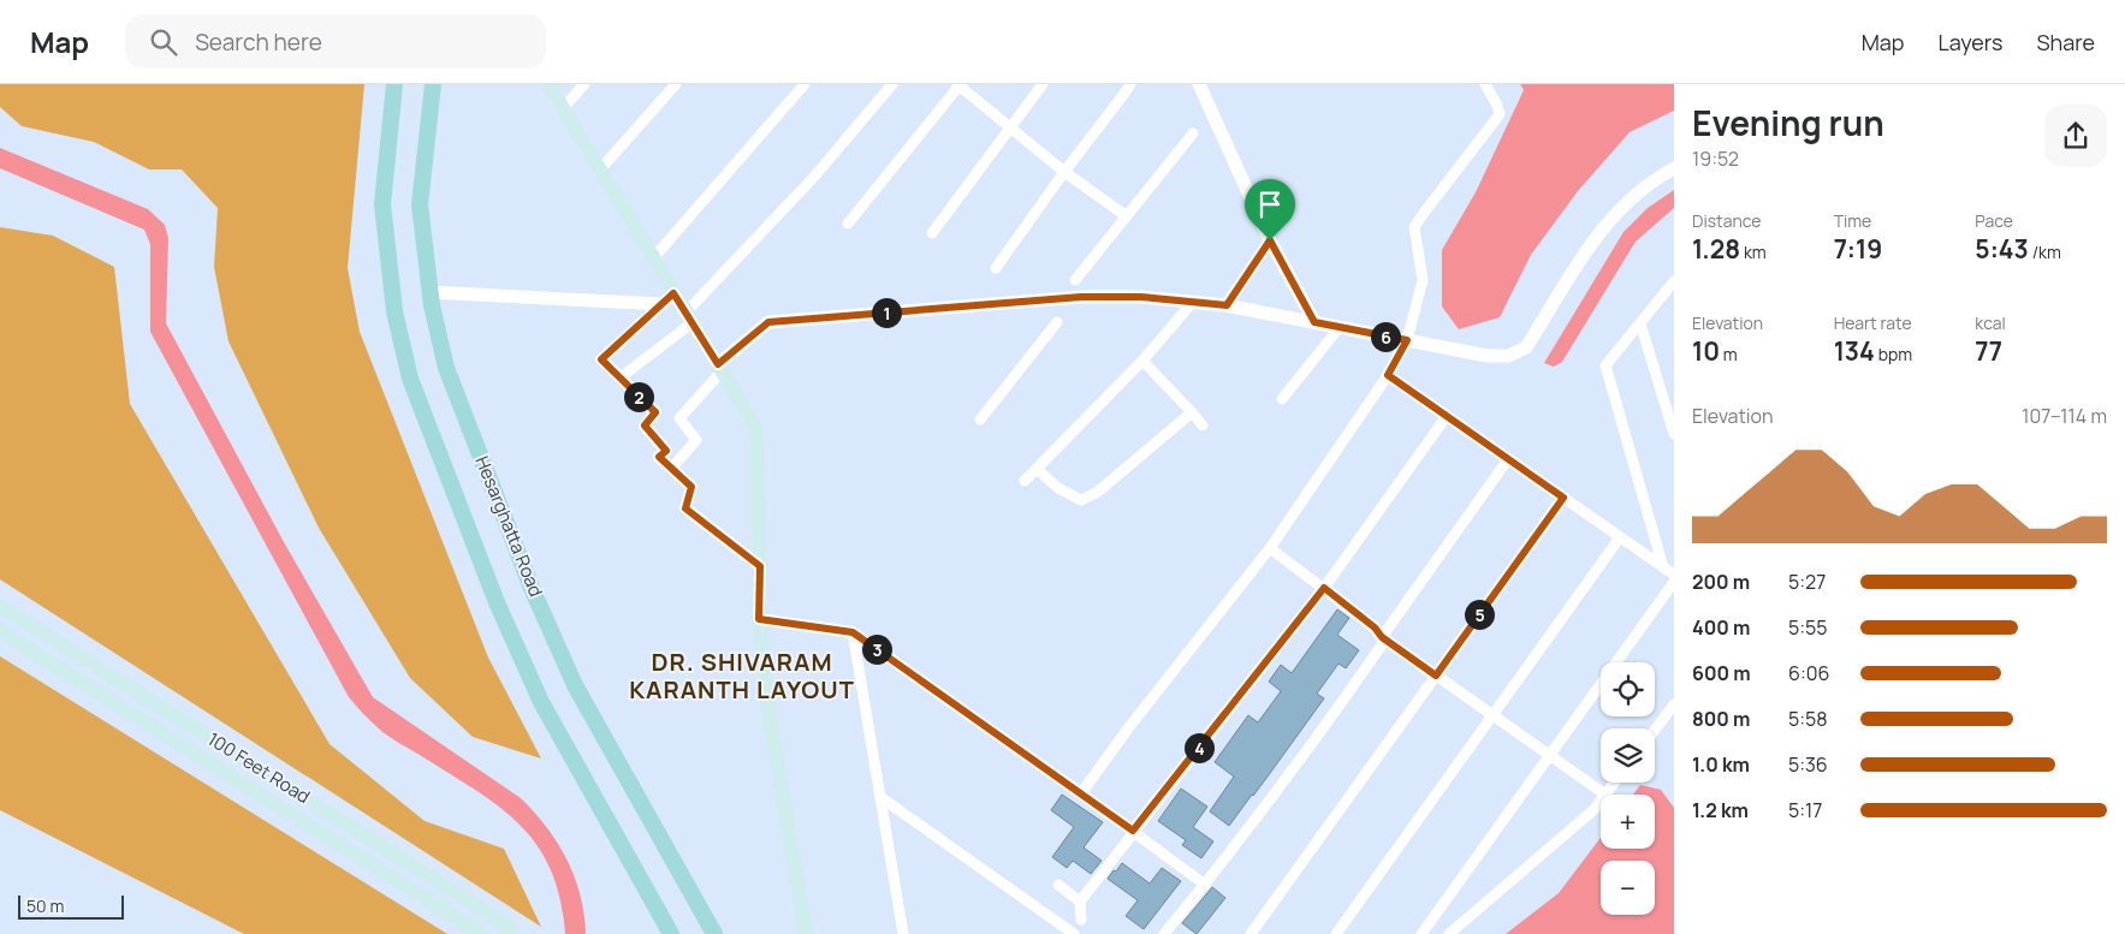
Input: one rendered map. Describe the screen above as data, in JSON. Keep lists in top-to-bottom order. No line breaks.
{"streets":{"main road":["Hesarghatta Road","100 Feet Road"]},"districts":["DR. SHIVARAM KARANTH LAYOUT"],"scale_bar":"50 m","page":{"header":"Map","search":"Search here","nav":["Map","Layers","Share"],"heading":["Evening run","19:52"],"stats":[["Distance","1.28 km"],["Time","7:19"],["Pace","5:43 /km"],["Elevation","10 m"],["Heart rate","134 bpm"],["kcal","77"]],"pins":["1","6","2","5","3","4"],"chart":["Elevation","107–114 m"],"list":[{"name":"200 m","note":"5:27"},{"name":"400 m","note":"5:55"},{"name":"600 m","note":"6:06"},{"name":"800 m","note":"5:58"},{"name":"1.0 km","note":"5:36"},{"name":"1.2 km","note":"5:17"}],"map_buttons":["+","−"],"scale":"50 m"}}
